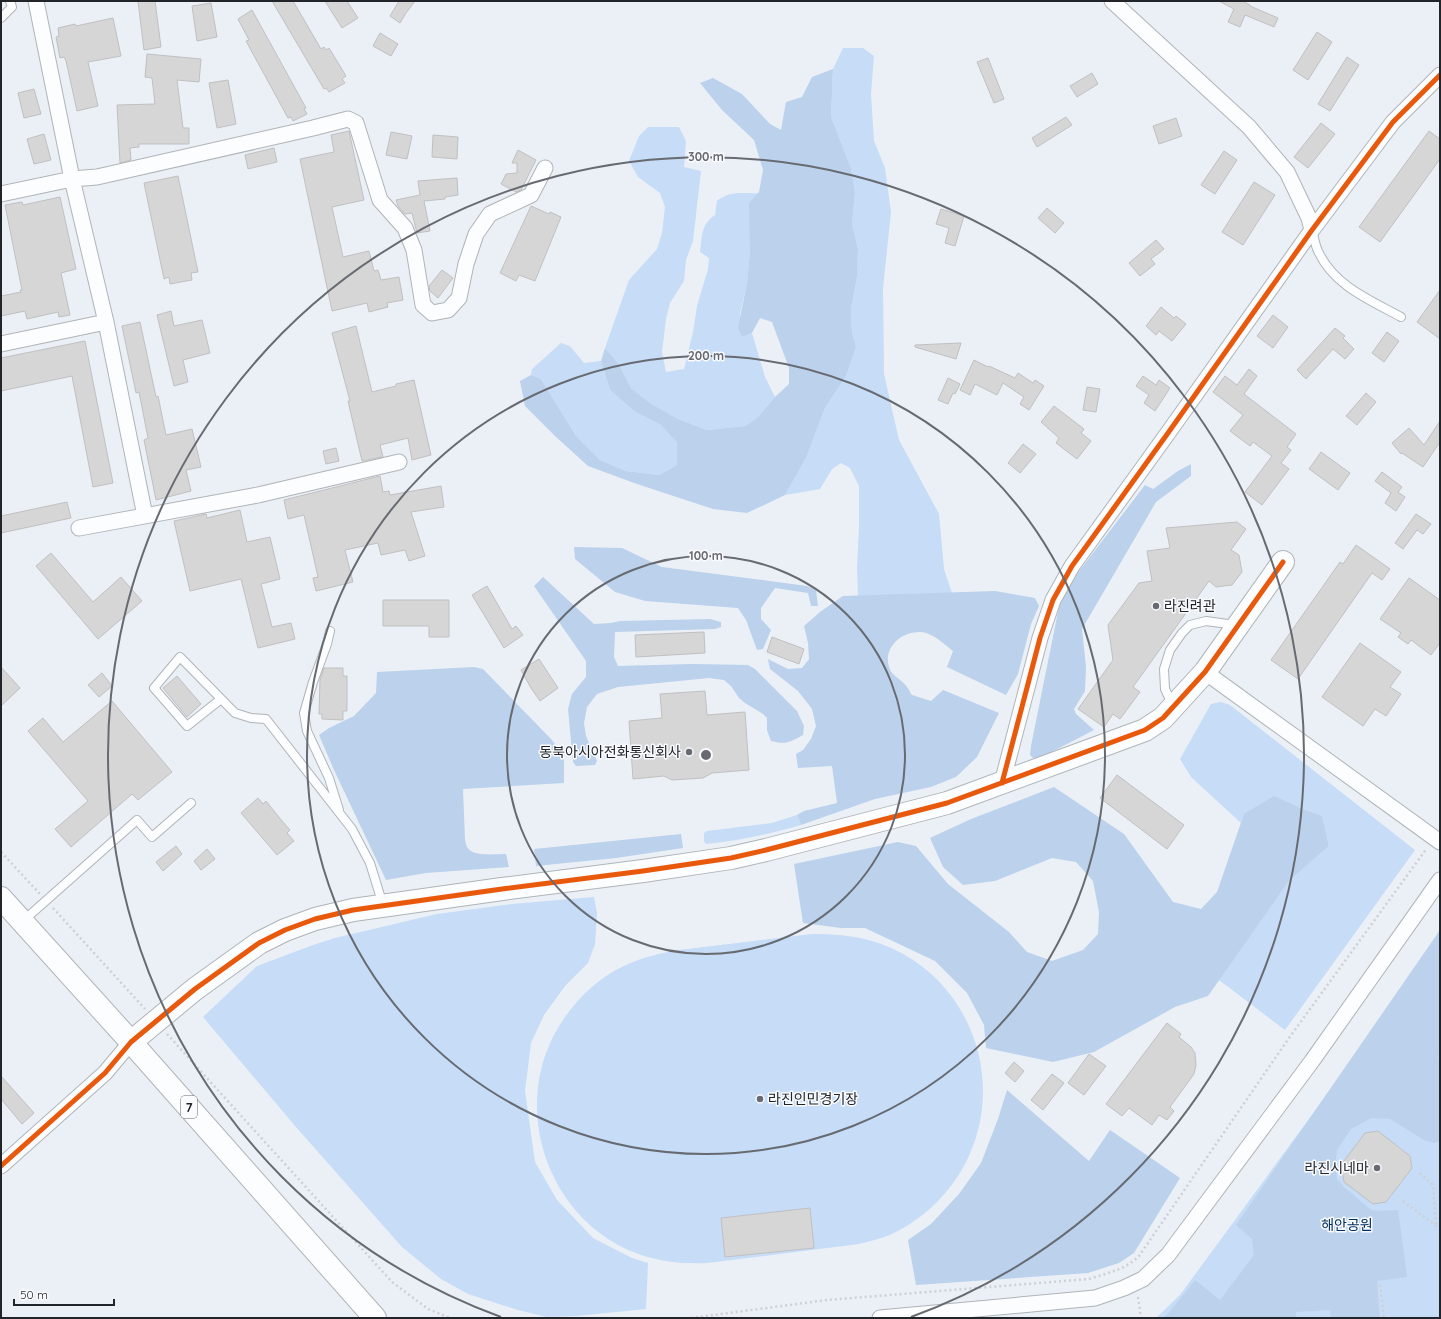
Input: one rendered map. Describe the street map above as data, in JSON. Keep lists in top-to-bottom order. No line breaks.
{"streets":{"main road":["7"]},"parks":["해안공원"],"places":["라진려관","동북아시아전화통신회사","라진인민경기장","라진시네마"],"scale_bar":"50 m","rings":["300 m","200 m","100 m"]}
